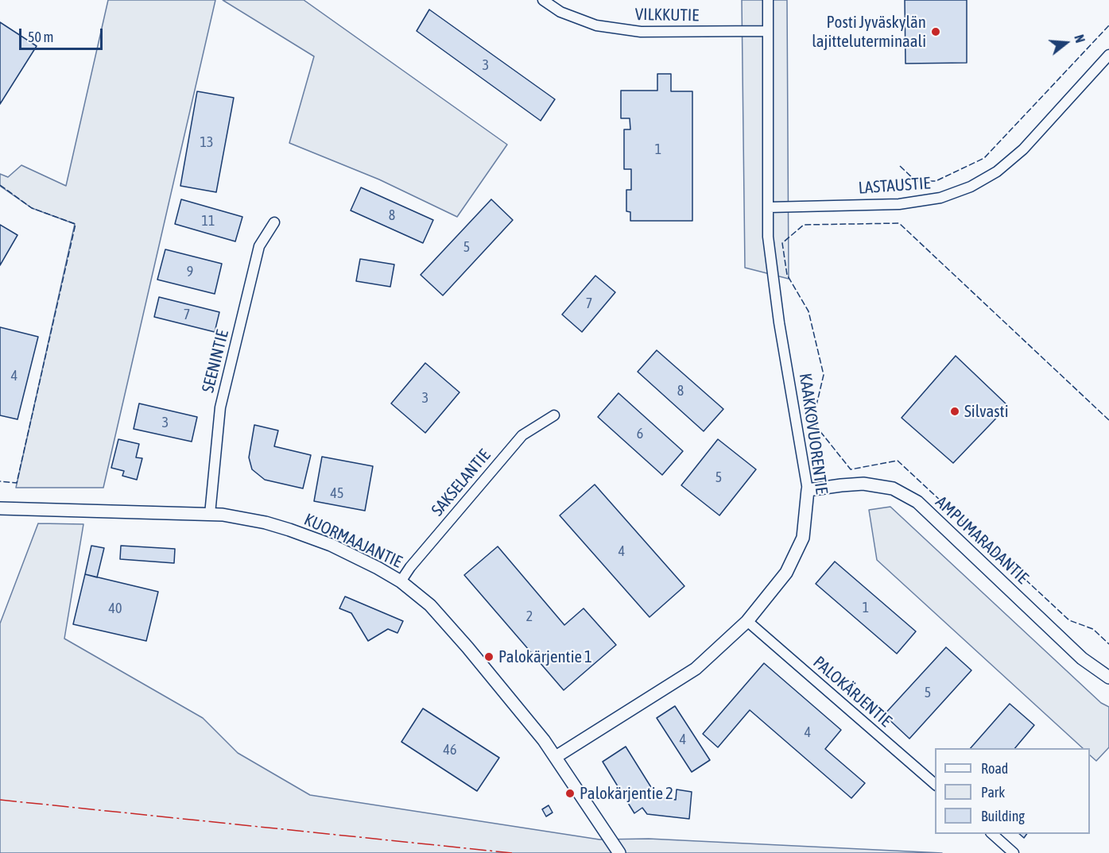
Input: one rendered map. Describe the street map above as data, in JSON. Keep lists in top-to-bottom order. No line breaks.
{"streets":{"street":["VILKKUTIE","LASTAUSTIE","SEENINTIE","KAAKKOVUORENTIE","SAKSELANTIE","AMPUMARADANTIE","KUORMAAJANTIE","PALOKÄRJENTIE"]},"crossings":[["VILKKUTIE","KAAKKOVUORENTIE"],["LASTAUSTIE","KAAKKOVUORENTIE"],["SEENINTIE","KUORMAAJANTIE"],["KAAKKOVUORENTIE","AMPUMARADANTIE"],["KAAKKOVUORENTIE","KUORMAAJANTIE"],["KAAKKOVUORENTIE","PALOKÄRJENTIE"],["SAKSELANTIE","KUORMAAJANTIE"]],"places":["Posti Jyväskylän lajitteluterminaali","Silvasti","Palokärjentie 1","Palokärjentie 2"],"house_numbers":["3","13","1","8","11","5","9","7","7","4","8","3","3","6","5","45","4","1","40","2","5","4","4","46"],"legend":["Road","Park","Building"],"scale_bar":"50 m","north":"right"}
